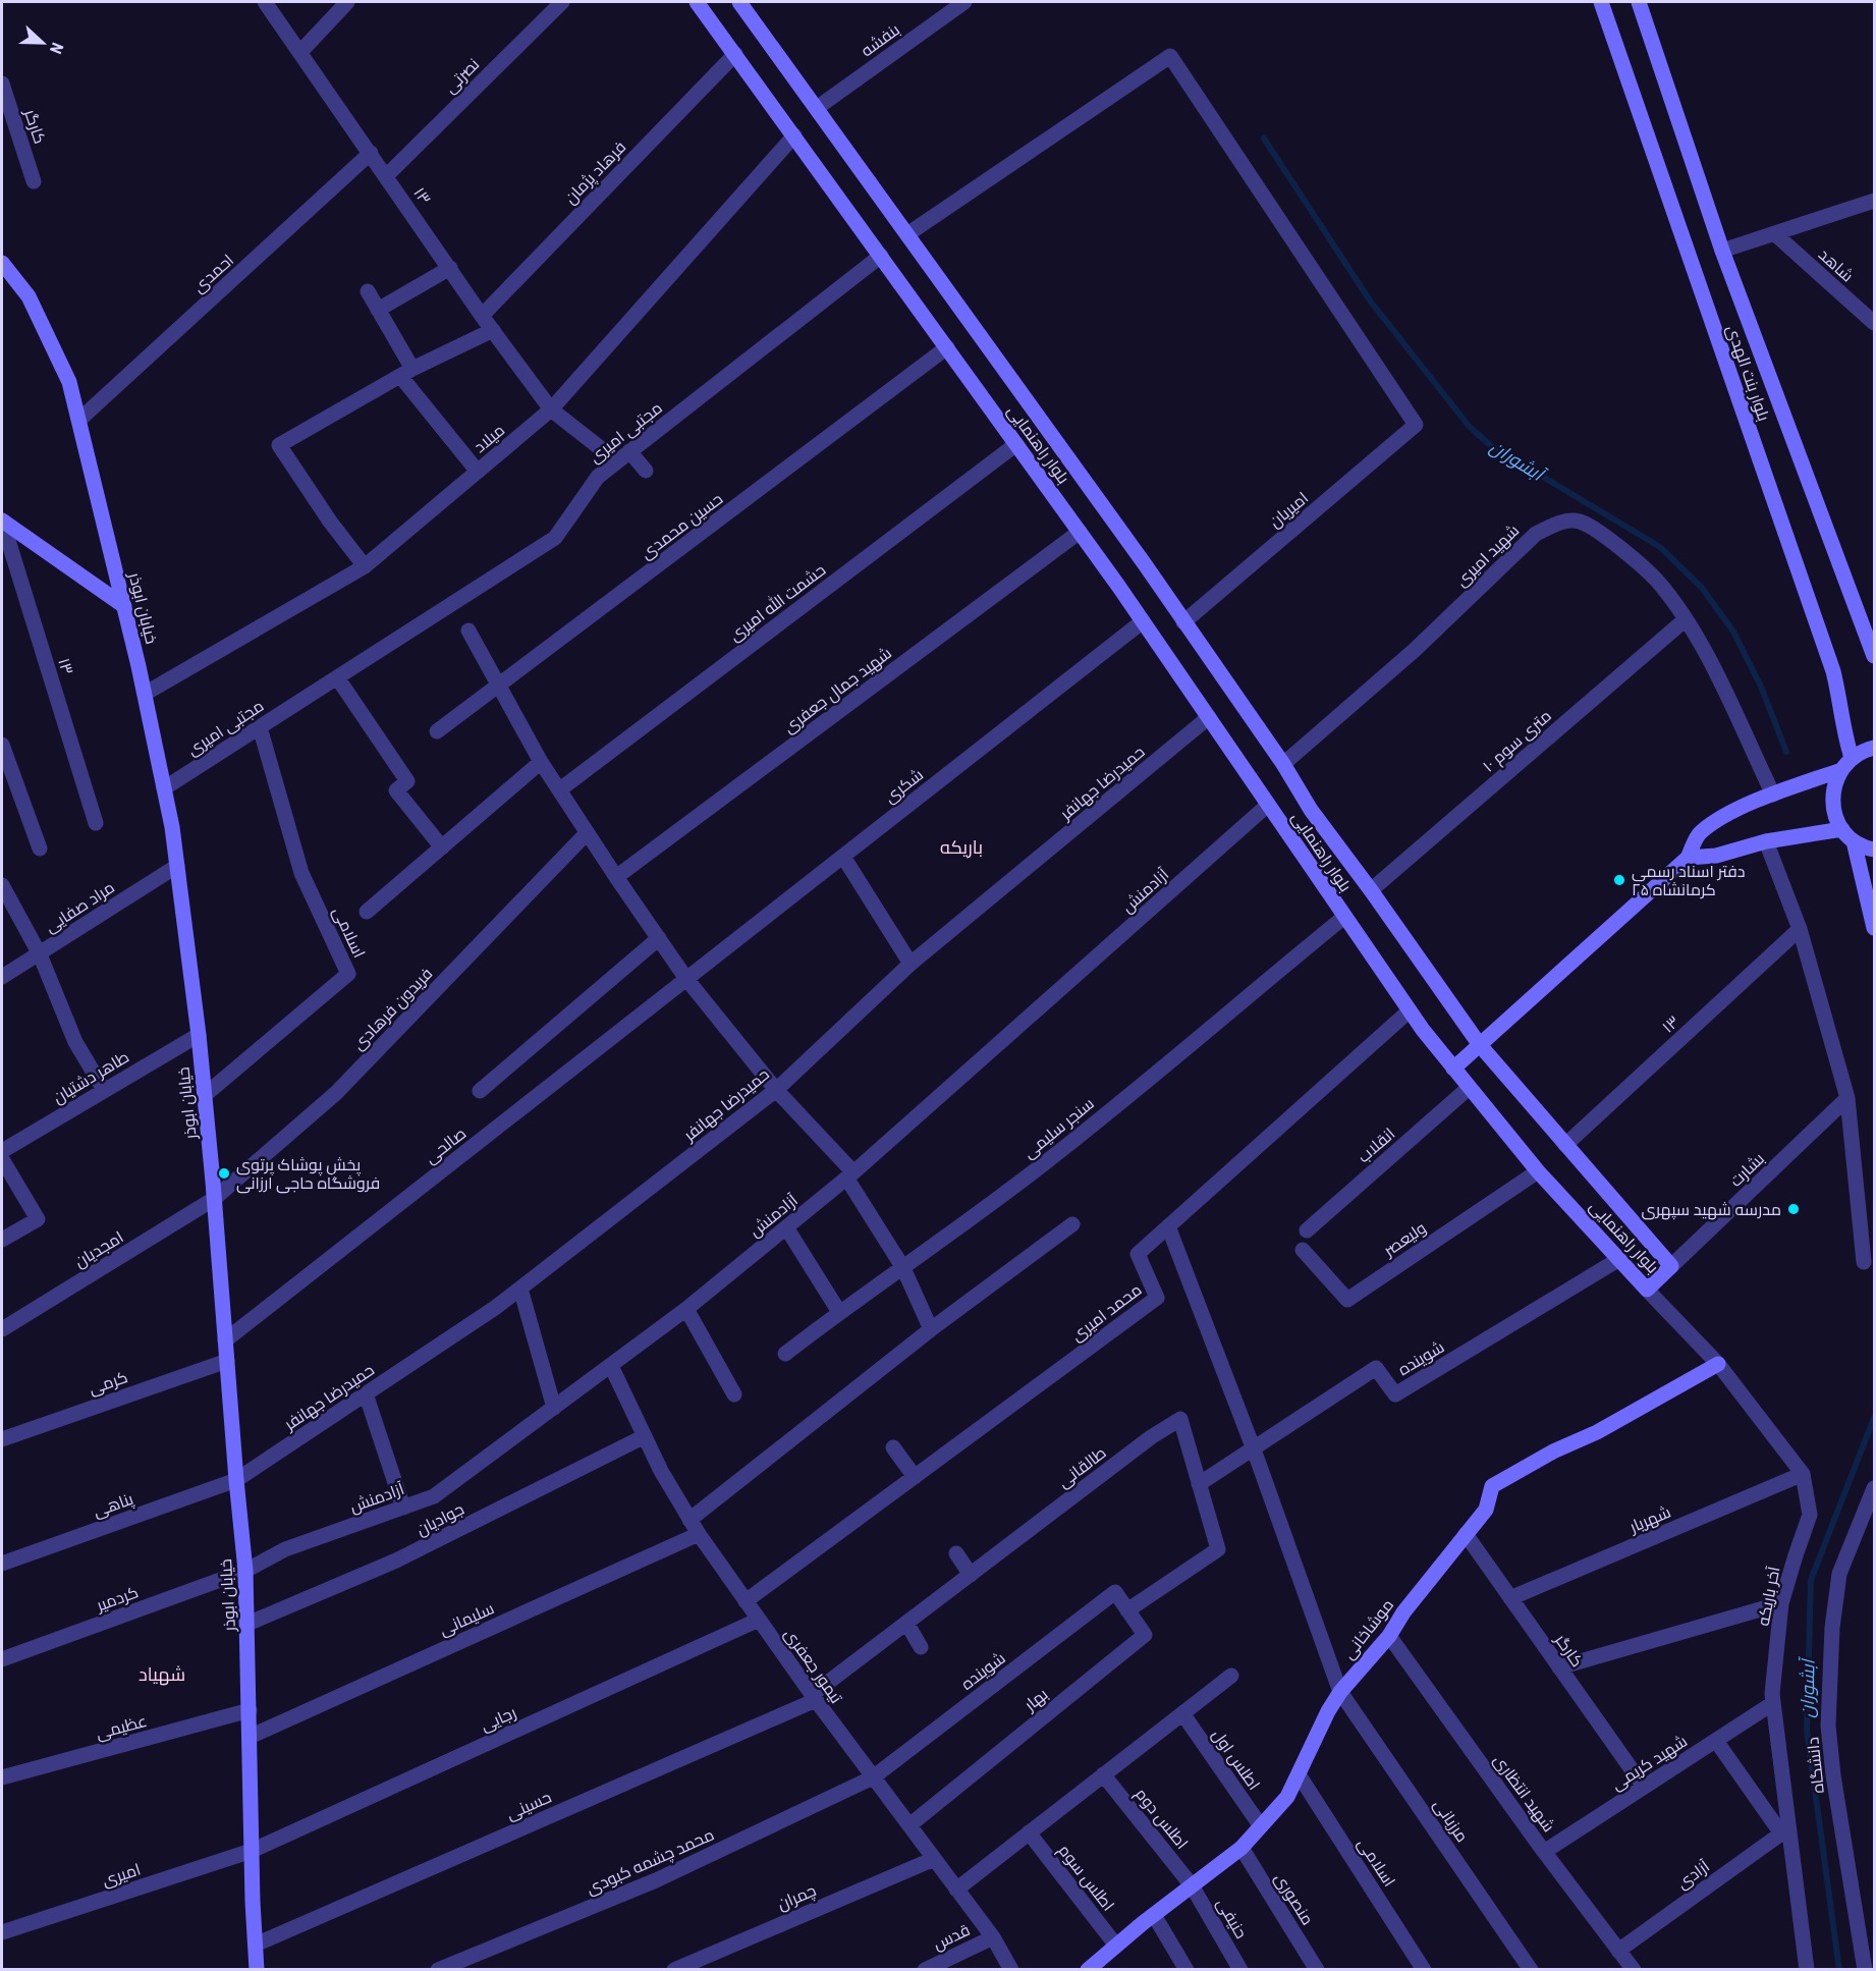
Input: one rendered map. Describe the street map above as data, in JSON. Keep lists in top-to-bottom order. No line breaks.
{"streets":{"main road":["بلوار بنت الهدی","بلوار راهنمایی","خیابان ابوذر","موشاخانی"],"street":["بنفشه","نصرتی","کارگر","فرهاد پژمان","۱۳","شاهد","احمدی","مجتبی امیری","میلاد","امیریان","حسین محمدی","شهید امیری","حشمت الله امیری","شهید جمال جعفری","۱۰ متری سوم","حمیدرضا جهانفر","شکری","آزادمنش","مراد صفایی","اسلامی","فریدون فرهادی","طاهر دشتیان","سنجر سلیمی","صالحی","انقلاب","بشارت","ولیعصر","امجدیان","محمد امیری","شوینده","کرمی","طالقانی","پناهی","جوادیان","شهریار","آخر باریکه","کردمیر","سلیمانی","تیمور جعفری","بهار","رجایی","عظیمی","اطلس اول","شهید کریمی","دانشگاه","شهید انتظاری","حسینی","اطلس دوم","مرزبانی","محمد چشمه کبودی","امیری","آزادی","اطلس سوم","چمران","منصوری","حنیفی","قدس"]},"crossings":[["بنفشه","بلوار راهنمایی"],["نصرتی","۱۳"],["کارگر","شهریار"],["کارگر","موشاخانی"],["کارگر","شهید کریمی"],["فرهاد پژمان","۱۳"],["فرهاد پژمان","بلوار راهنمایی"],["۱۳","احمدی"],["۱۳","مجتبی امیری"],["۱۳","میلاد"],["۱۳","بلوار راهنمایی"],["احمدی","خیابان ابوذر"],["مجتبی امیری","بلوار راهنمایی"],["مجتبی امیری","خیابان ابوذر"],["مجتبی امیری","اسلامی"],["میلاد","بلوار راهنمایی"],["میلاد","خیابان ابوذر"],["بلوار راهنمایی","امیریان"],["بلوار راهنمایی","حسین محمدی"],["بلوار راهنمایی","شهید امیری"],["بلوار راهنمایی","حشمت الله امیری"],["بلوار راهنمایی","شهید جمال جعفری"],["بلوار راهنمایی","۱۰ متری سوم"],["بلوار راهنمایی","حمیدرضا جهانفر"],["بلوار راهنمایی","شکری"],["بلوار راهنمایی","آزادمنش"],["بلوار راهنمایی","سنجر سلیمی"],["بلوار راهنمایی","انقلاب"],["بلوار راهنمایی","بشارت"],["بلوار راهنمایی","ولیعصر"],["بلوار راهنمایی","محمد امیری"],["بلوار راهنمایی","شوینده"],["بلوار راهنمایی","آخر باریکه"],["شهید امیری","۱۰ متری سوم"],["خیابان ابوذر","حمیدرضا جهانفر"],["خیابان ابوذر","آزادمنش"],["خیابان ابوذر","مراد صفایی"],["خیابان ابوذر","اسلامی"],["خیابان ابوذر","فریدون فرهادی"],["خیابان ابوذر","طاهر دشتیان"],["خیابان ابوذر","صالحی"],["خیابان ابوذر","امجدیان"],["خیابان ابوذر","کرمی"],["خیابان ابوذر","پناهی"],["خیابان ابوذر","جوادیان"],["خیابان ابوذر","کردمیر"],["خیابان ابوذر","سلیمانی"],["خیابان ابوذر","رجایی"],["خیابان ابوذر","عظیمی"],["خیابان ابوذر","حسینی"],["خیابان ابوذر","امیری"],["حمیدرضا جهانفر","پناهی"],["شکری","صالحی"],["آزادمنش","کردمیر"],["آزادمنش","تیمور جعفری"],["اسلامی","موشاخانی"],["فریدون فرهادی","امجدیان"],["محمد امیری","تیمور جعفری"],["شوینده","تیمور جعفری"],["شوینده","بهار"],["شوینده","محمد چشمه کبودی"],["طالقانی","تیمور جعفری"],["طالقانی","بهار"],["طالقانی","حسینی"],["جوادیان","تیمور جعفری"],["شهریار","آخر باریکه"],["آخر باریکه","موشاخانی"],["آخر باریکه","شهید کریمی"],["آخر باریکه","آزادی"],["سلیمانی","تیمور جعفری"],["موشاخانی","اطلس اول"],["موشاخانی","شهید انتظاری"],["موشاخانی","اطلس دوم"],["موشاخانی","مرزبانی"],["موشاخانی","اطلس سوم"],["موشاخانی","منصوری"],["موشاخانی","حنیفی"],["تیمور جعفری","بهار"],["تیمور جعفری","رجایی"],["تیمور جعفری","حسینی"],["تیمور جعفری","محمد چشمه کبودی"],["تیمور جعفری","چمران"],["تیمور جعفری","قدس"],["رجایی","امیری"],["شهید کریمی","شهید انتظاری"],["شهید انتظاری","آزادی"],["اطلس دوم","حنیفی"]],"districts":["باریکه","شهیاد"],"water":["آبشوران"],"places":["دفتر اسناد رسمی ۲۵ کرمانشاه","پخش پوشاک پرتوی فروشگاه حاجی ارزانی","مدرسه شهید سپهری"],"north":"right"}
